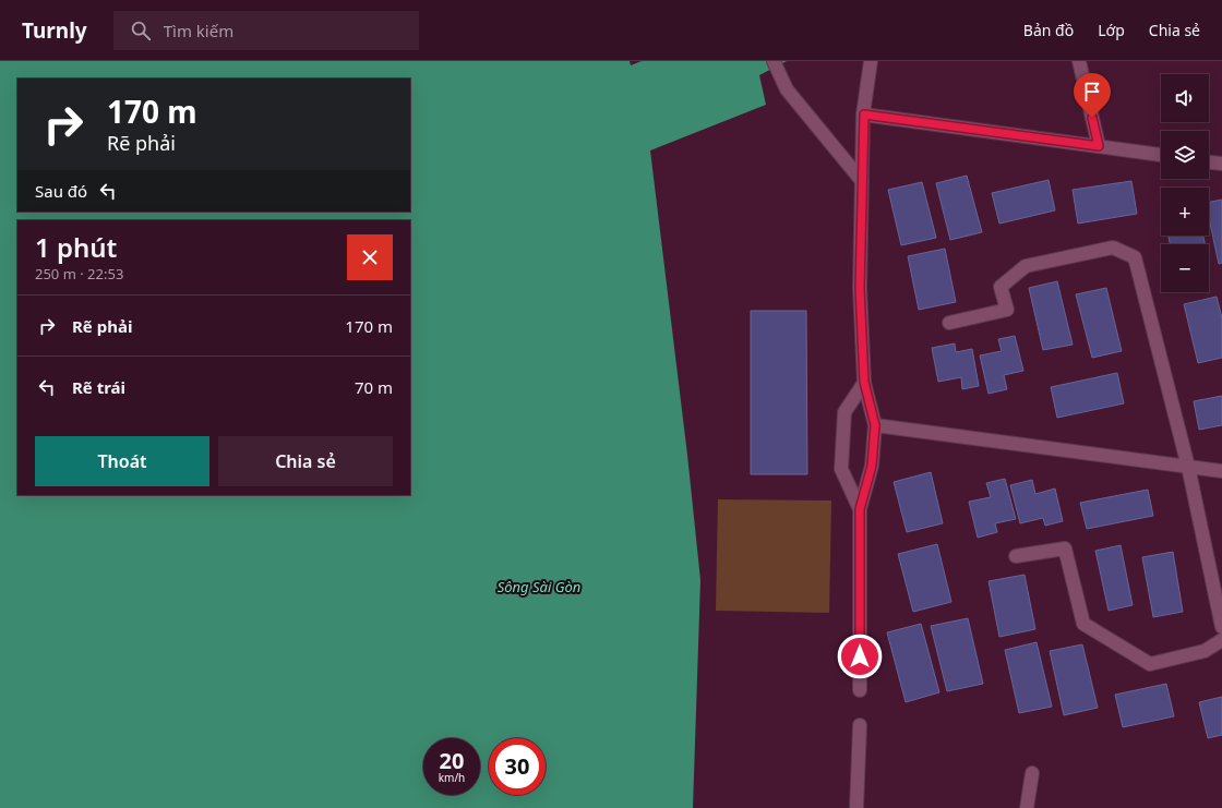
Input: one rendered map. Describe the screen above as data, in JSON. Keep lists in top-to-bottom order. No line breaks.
{"water":["Sông Sài Gòn"],"page":{"header":"Turnly","search":"Tìm kiếm","nav":["Bản đồ","Lớp","Chia sẻ"],"map_buttons":["+","−"],"turn":["170 m","Rẽ phải"],"then":"Sau đó","heading":["1 phút","250 m · 22:53"],"list":[{"name":"Rẽ phải","value":"170 m"},{"name":"Rẽ trái","value":"70 m"}],"buttons":["Thoát","Chia sẻ"],"speed":"20 km/h","limit":"30"}}
